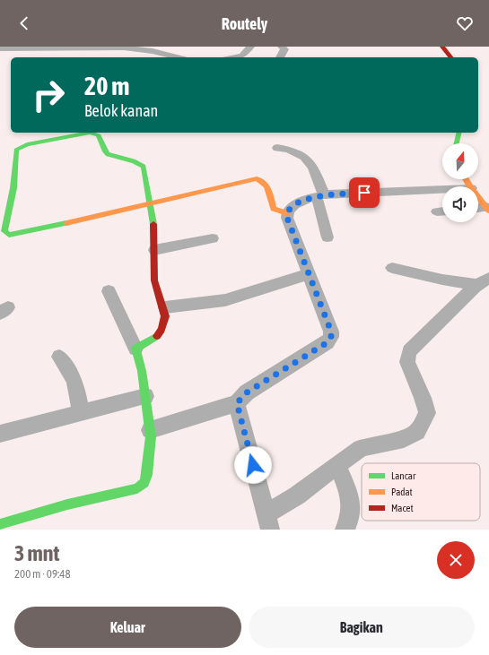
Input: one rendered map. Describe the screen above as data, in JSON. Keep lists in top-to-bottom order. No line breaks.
{"legend":["Lancar","Padat","Macet"],"north":"top","page":{"header":"Routely","turn":["20 m","Belok kanan"],"heading":["3 mnt","200 m · 09:48"],"buttons":["Keluar","Bagikan"]}}
